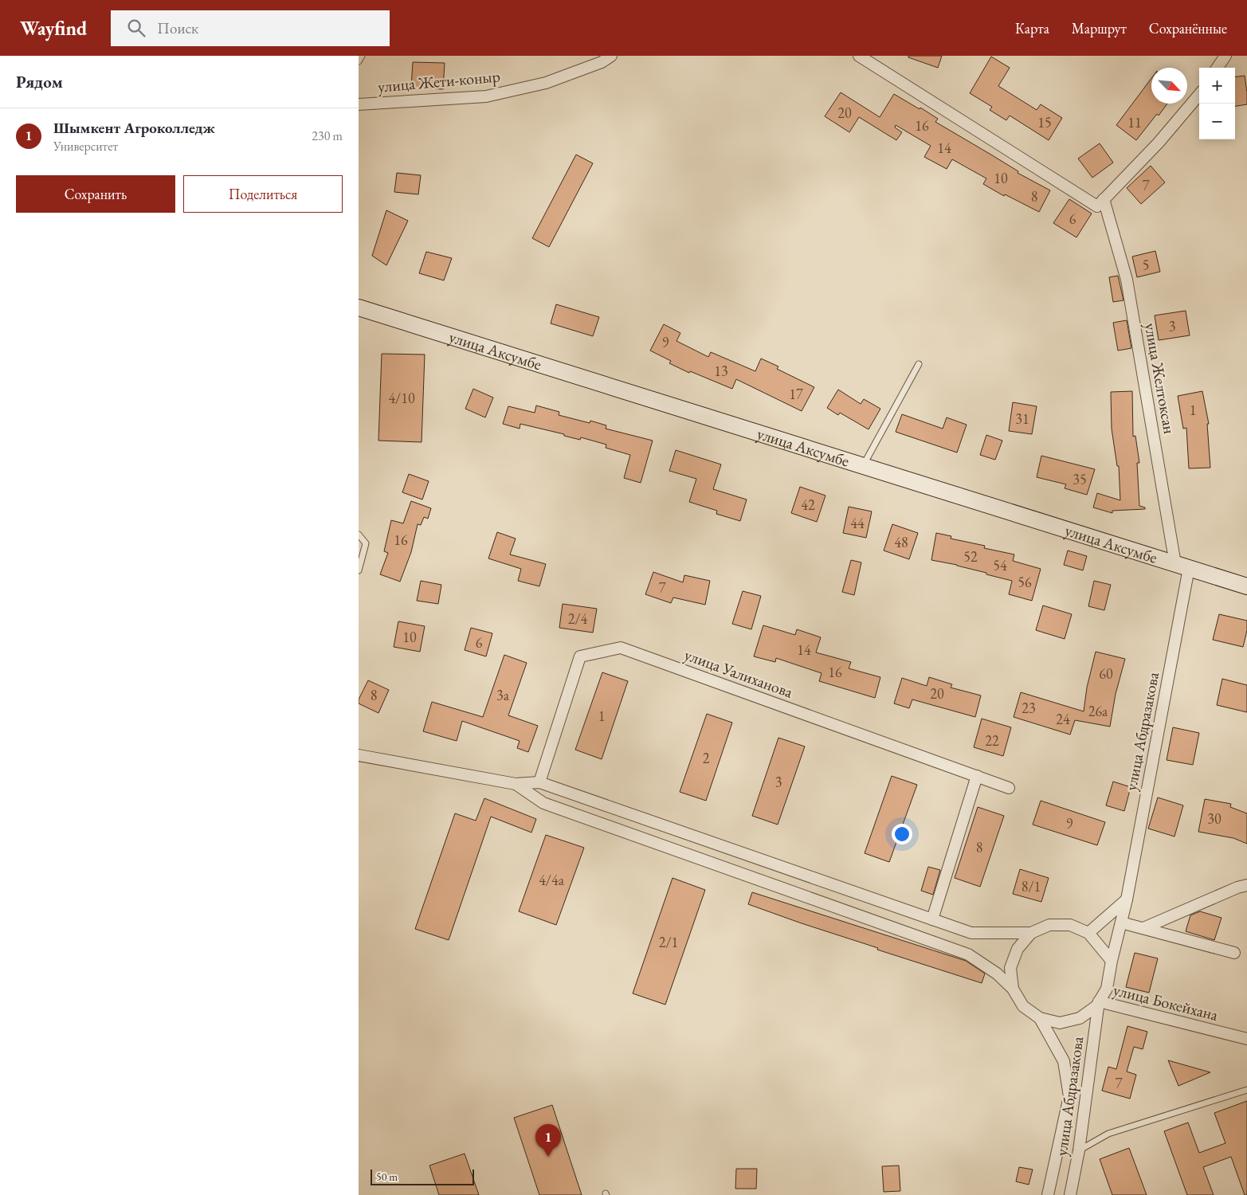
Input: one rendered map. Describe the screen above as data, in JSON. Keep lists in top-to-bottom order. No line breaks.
{"streets":{"main road":["улица Аксумбе"],"street":["улица Жети-коныр","улица Желтоксан","улица Уалиханова","улица Абдразакова","улица Бокейхана"]},"crossings":[["улица Аксумбе","улица Желтоксан"],["улица Аксумбе","улица Абдразакова"],["улица Желтоксан","улица Абдразакова"],["улица Абдразакова","улица Бокейхана"]],"house_numbers":["20","15","11","16","14","10","7","8","6","5","3","9","13","17","4/10","1","31","35","42","44","16","48","52","54","56","7","2/4","10","6","14","16","60","20","8","3а","23","26а","1","24","22","2","3","30","9","8","4/4а","8/1","2/1","7"],"scale_bar":"50 m","north":"bottom right","page":{"header":"Wayfind","search":"Поиск","nav":["Карта","Маршрут","Сохранённые"],"heading":"Рядом","map_buttons":["+","−"],"list":[{"mark":"1","name":"Шымкент Агроколледж","note":"Университет","value":"230 m"}],"buttons":["Сохранить","Поделиться"],"pins":"1","scale":"50 m"}}
